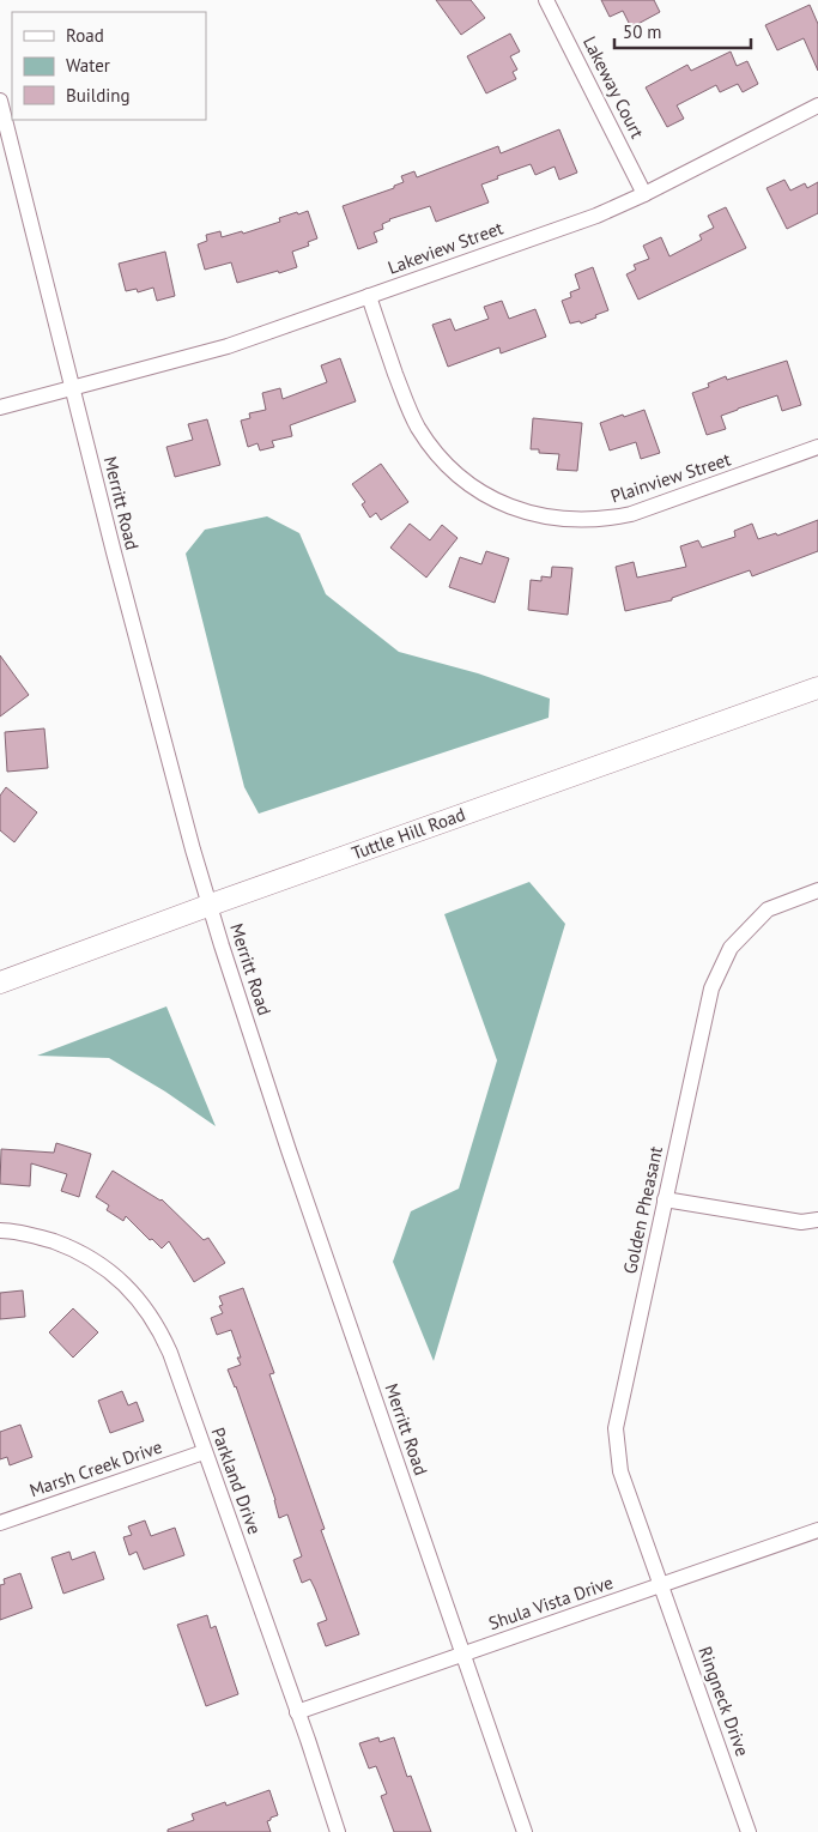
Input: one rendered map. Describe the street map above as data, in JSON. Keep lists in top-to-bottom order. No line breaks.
{"streets":{"main road":["Tuttle Hill Road"],"street":["Lakeway Court","Lakeview Street","Plainview Street","Merritt Road","Golden Pheasant","Marsh Creek Drive","Parkland Drive","Shula Vista Drive","Ringneck Drive"]},"crossings":[["Lakeway Court","Lakeview Street"],["Lakeview Street","Plainview Street"],["Lakeview Street","Merritt Road"],["Merritt Road","Tuttle Hill Road"],["Merritt Road","Shula Vista Drive"],["Golden Pheasant","Shula Vista Drive"],["Golden Pheasant","Ringneck Drive"],["Marsh Creek Drive","Parkland Drive"],["Parkland Drive","Shula Vista Drive"],["Shula Vista Drive","Ringneck Drive"]],"legend":["Road","Water","Building"],"scale_bar":"50 m"}
